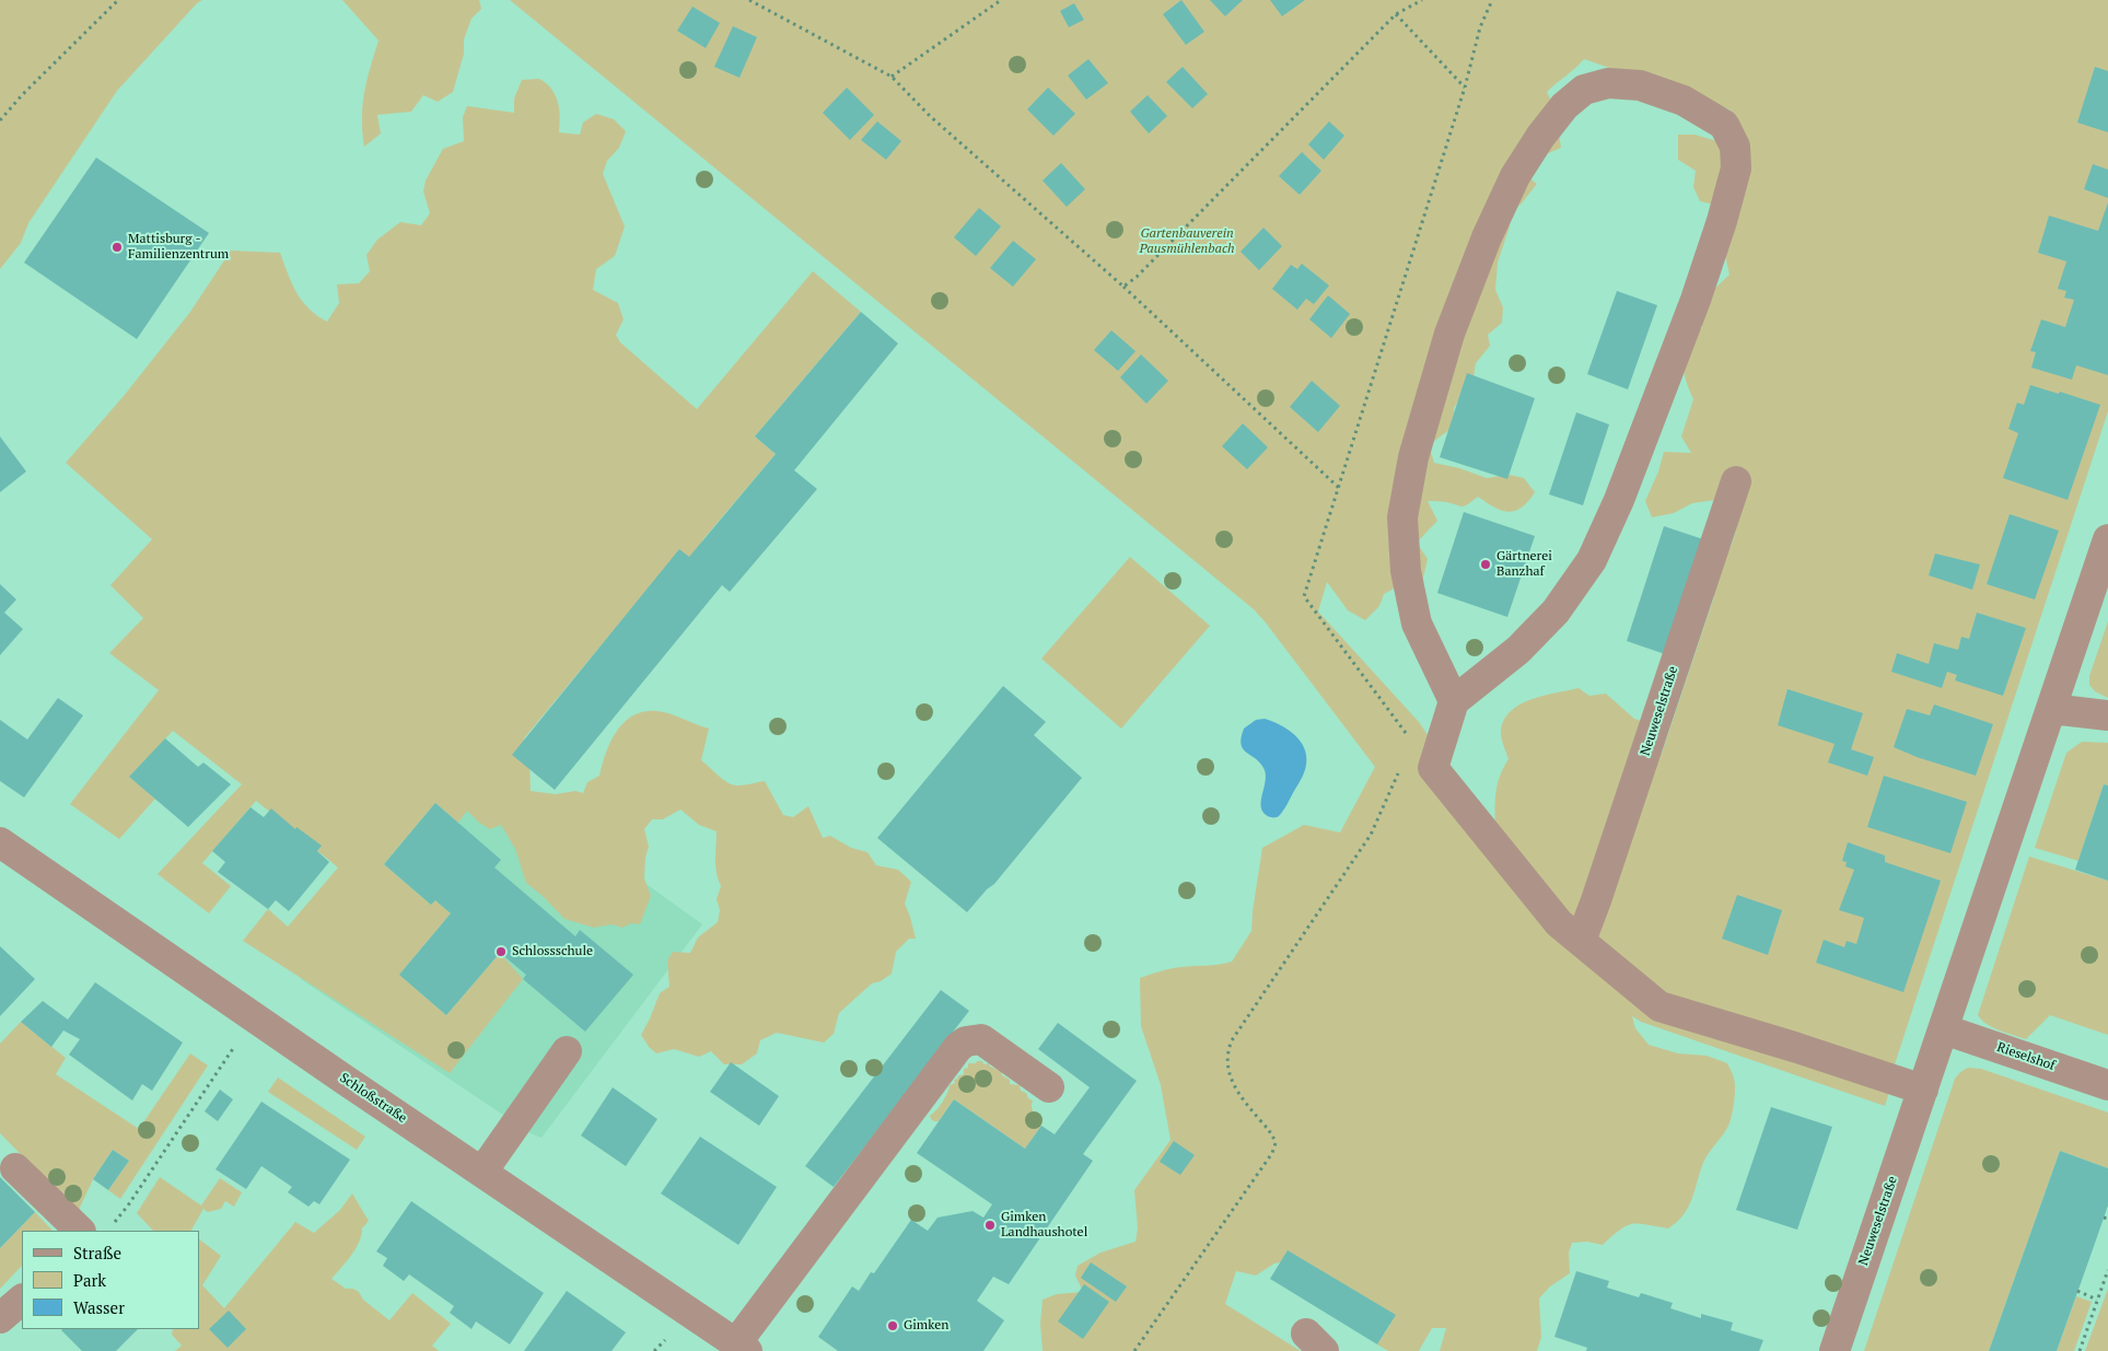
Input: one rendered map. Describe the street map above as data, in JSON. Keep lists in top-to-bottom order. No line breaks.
{"streets":{"street":["Neuweselstraße","Rieselshof","Schloßstraße"]},"crossings":[["Neuweselstraße","Rieselshof"]],"parks":["Gartenbauverein Pausmühlenbach"],"places":["Mattisburg - Familienzentrum","Gärtnerei Banzhaf","Schlossschule","Gimken Landhaushotel","Gimken"],"legend":["Straße","Park","Wasser"]}
